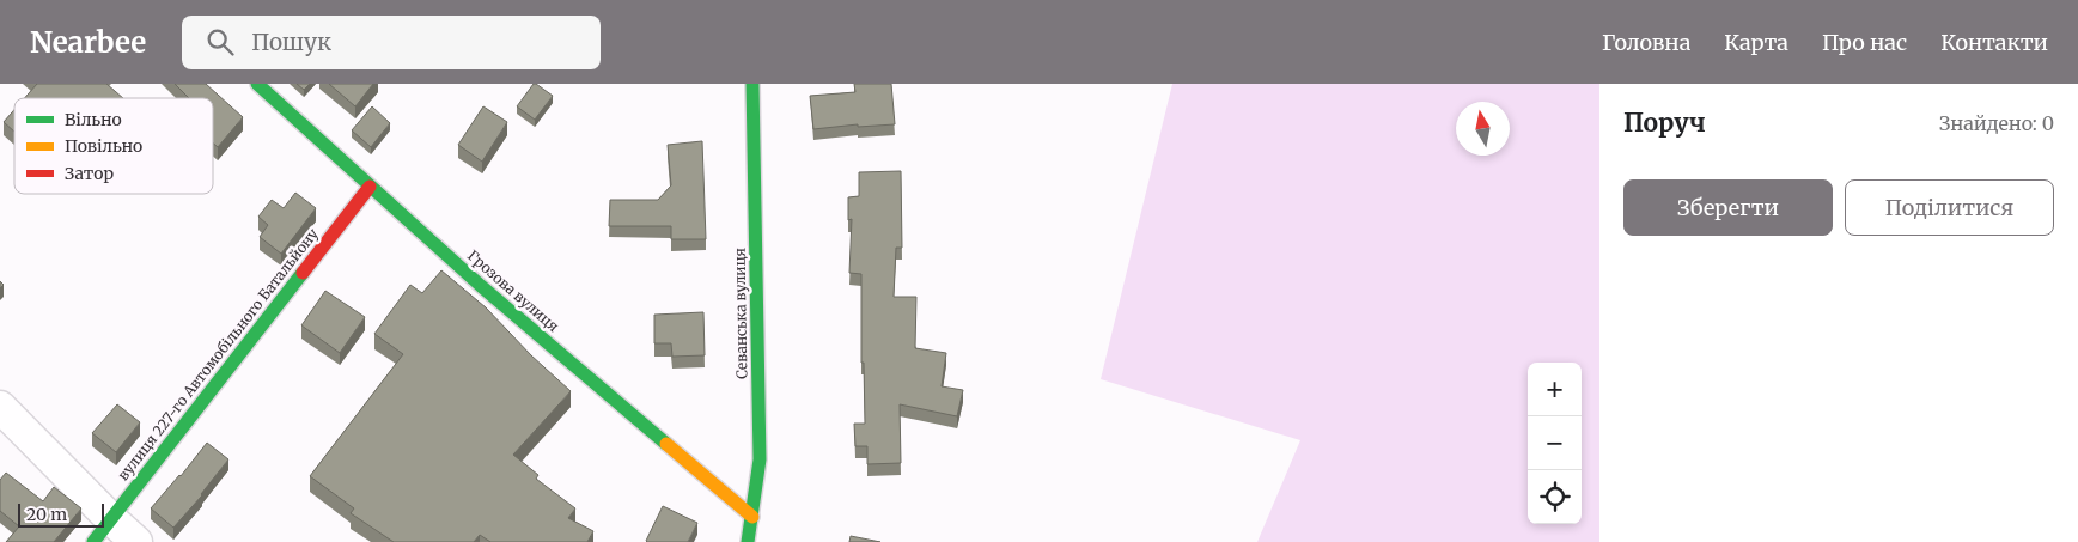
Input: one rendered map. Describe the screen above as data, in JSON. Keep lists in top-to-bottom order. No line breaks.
{"streets":{"street":["Грозова вулиця","Севанська вулиця","вулиця 227-го Автомобільного Батальйону"]},"crossings":[["Грозова вулиця","Севанська вулиця"],["Грозова вулиця","вулиця 227-го Автомобільного Батальйону"]],"legend":["Вільно","Повільно","Затор"],"scale_bar":"20 m","north":"top","page":{"header":"Nearbee","search":"Пошук","nav":["Головна","Карта","Про нас","Контакти"],"heading":["Поруч","Знайдено: 0"],"buttons":["Зберегти","Поділитися"],"map_buttons":["+","−"],"scale":"20 m"}}
